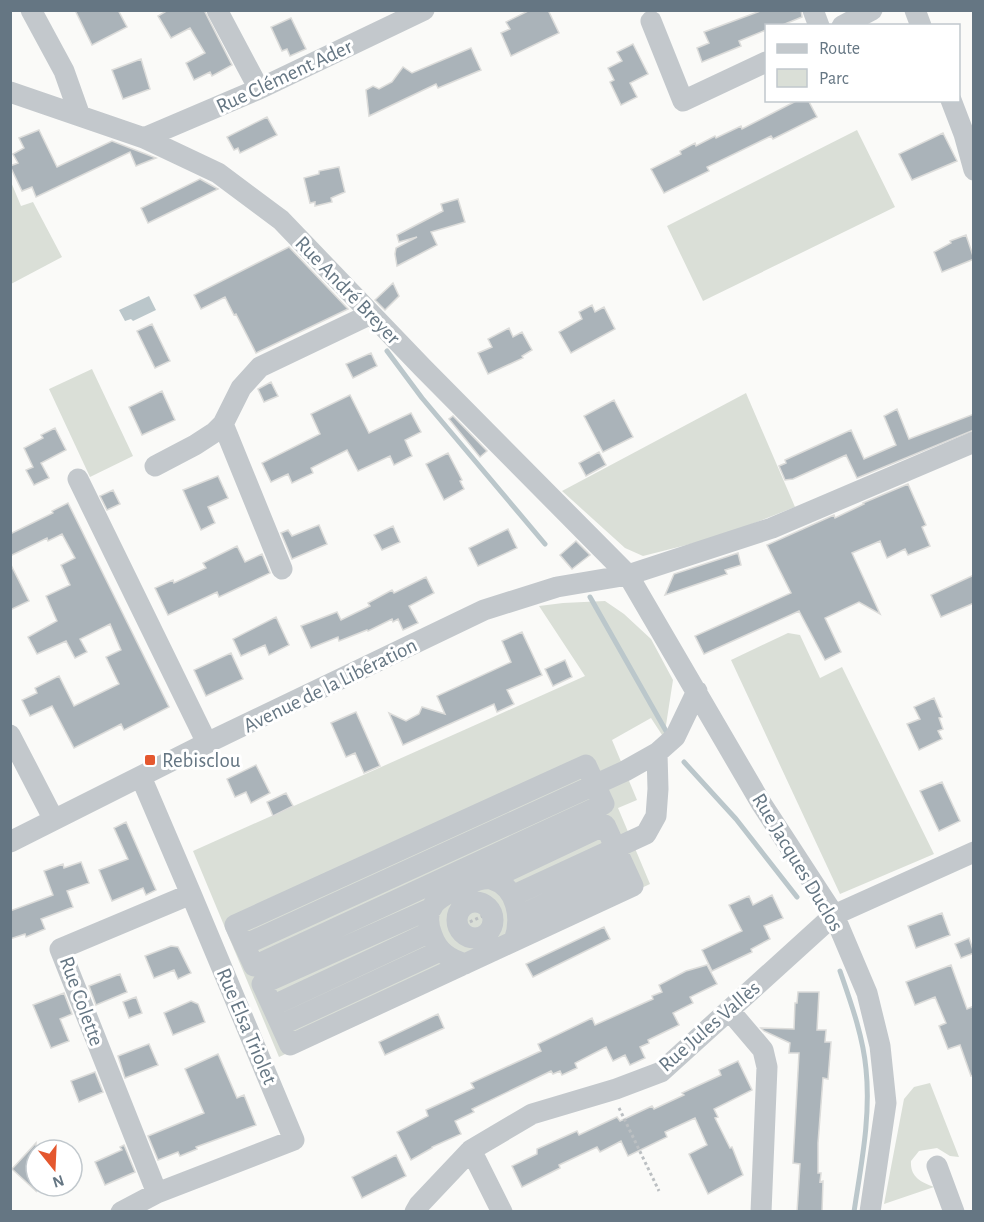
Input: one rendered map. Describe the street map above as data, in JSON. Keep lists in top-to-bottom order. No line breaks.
{"streets":{"street":["Rue Clément Ader","Rue André Breyer","Avenue de la Libération","Rue Jacques Duclos","Rue Colette","Rue Elsa Triolet","Rue Jules Vallès"]},"crossings":[["Rue Clément Ader","Rue André Breyer"],["Rue André Breyer","Avenue de la Libération"],["Rue André Breyer","Rue Jacques Duclos"],["Avenue de la Libération","Rue Jacques Duclos"],["Avenue de la Libération","Rue Elsa Triolet"],["Rue Jacques Duclos","Rue Jules Vallès"],["Rue Colette","Rue Elsa Triolet"]],"places":{"transit":["Rebisclou"]},"legend":["Route","Parc"],"north":"bottom"}
